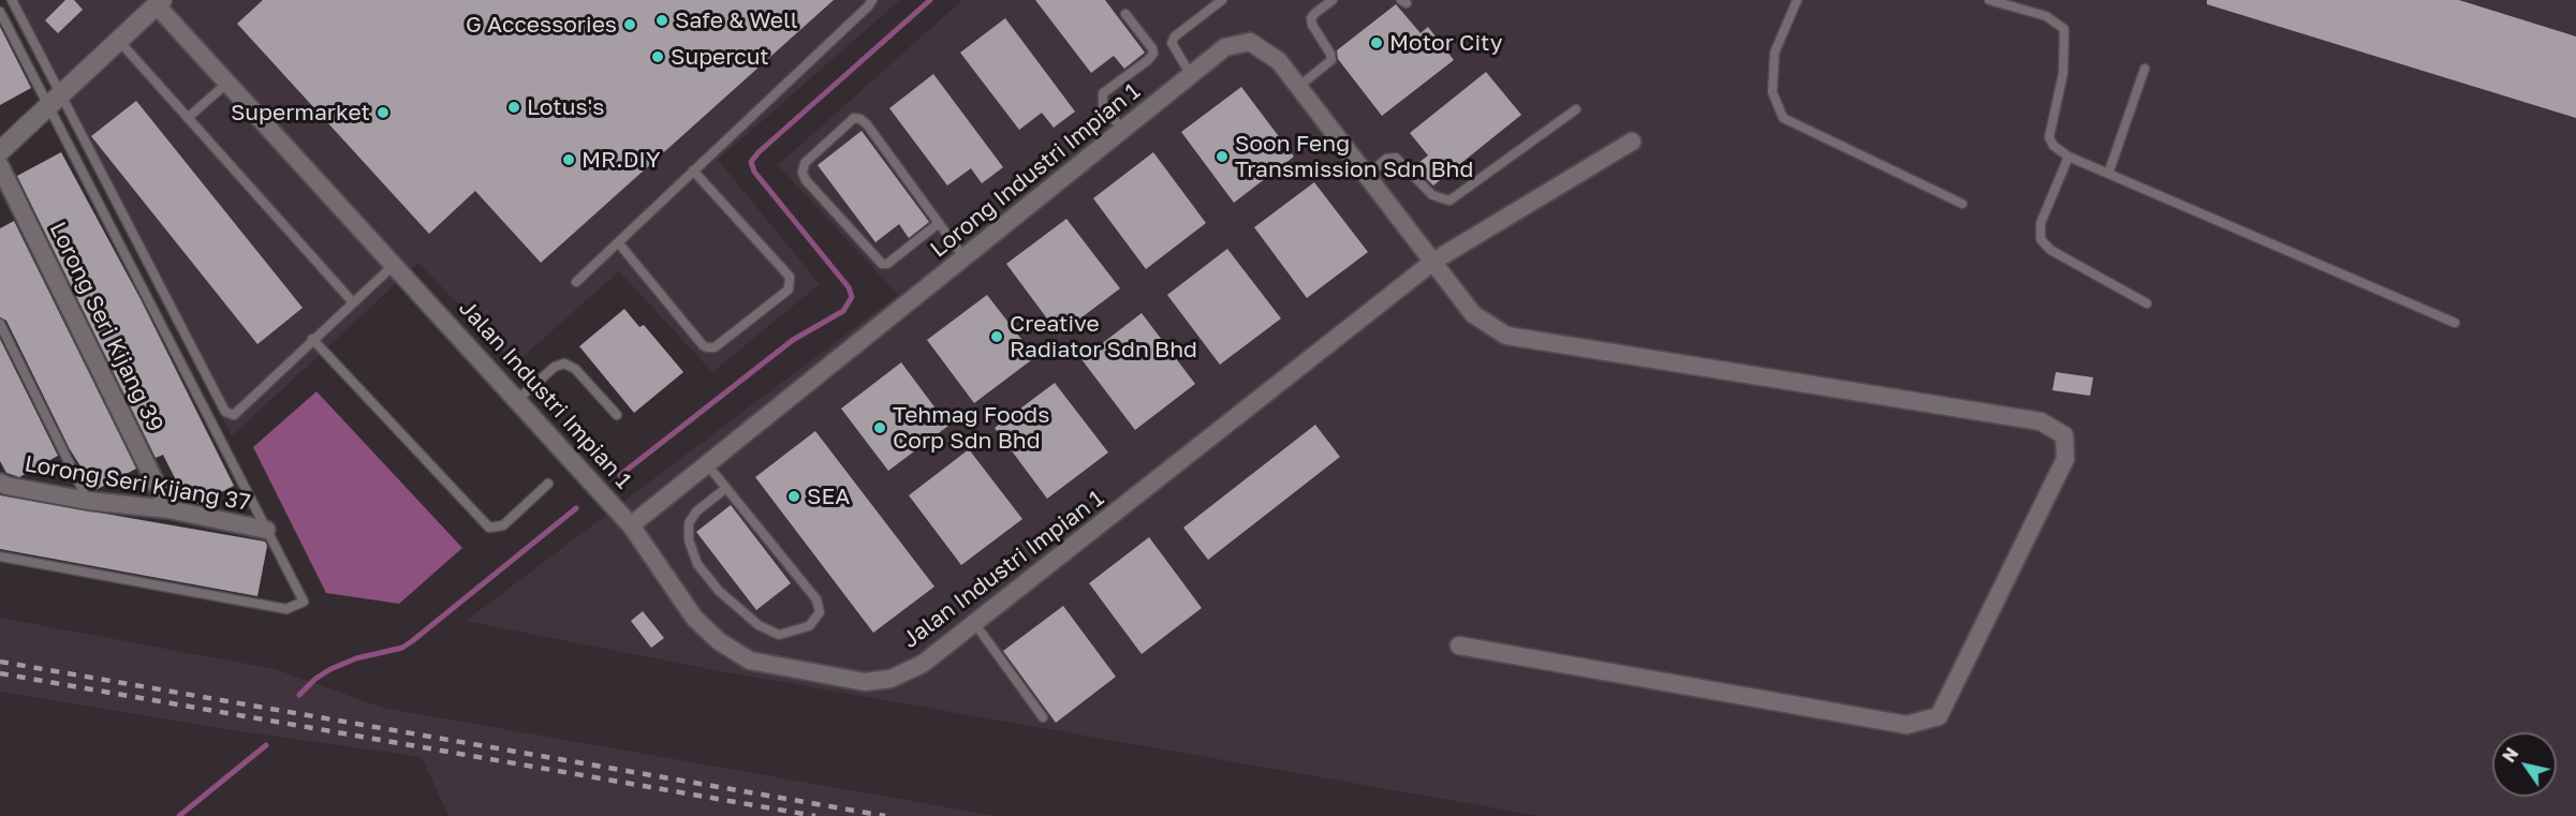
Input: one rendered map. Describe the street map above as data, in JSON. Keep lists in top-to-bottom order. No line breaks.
{"streets":{"street":["Lorong Industri Impian 1","Lorong Seri Kijang 39","Jalan Industri Impian 1","Lorong Seri Kijang 37"]},"crossings":[["Lorong Industri Impian 1","Jalan Industri Impian 1"],["Lorong Seri Kijang 39","Lorong Seri Kijang 37"]],"places":["Safe & Well","G Accessories","Motor City","Supercut","Lotus's","Supermarket","Soon Feng Transmission Sdn Bhd","MR.DIY","Creative Radiator Sdn Bhd","Tehmag Foods Corp Sdn Bhd","SEA"],"north":"top left"}
